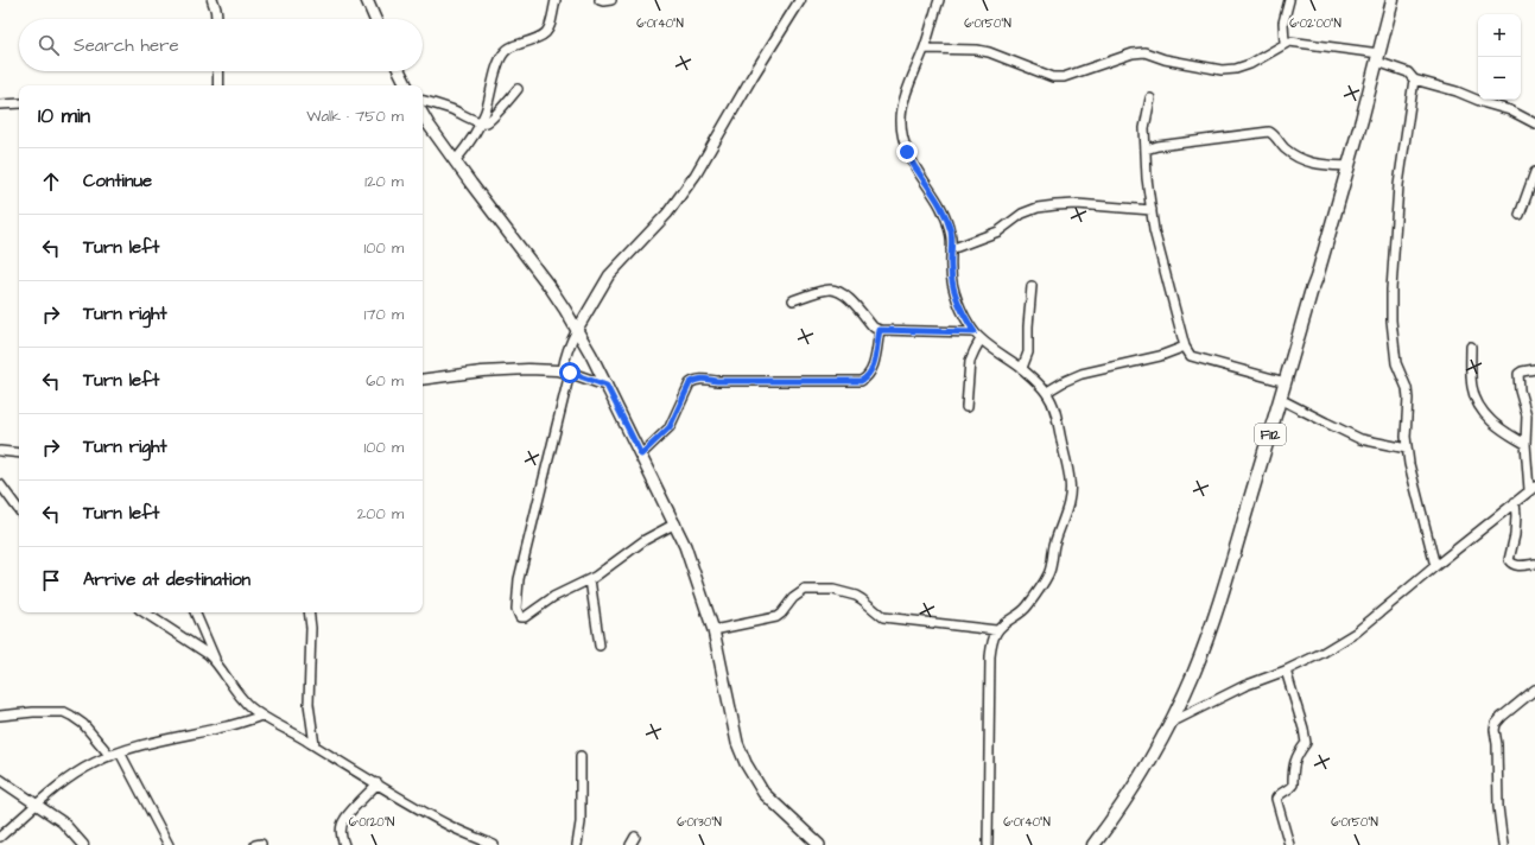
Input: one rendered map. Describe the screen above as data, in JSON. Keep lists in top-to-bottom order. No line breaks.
{"streets":{"main road":["F112"]},"page":{"map_buttons":["+","−"],"search":"Search here","heading":["10 min","Walk · 750 m"],"list":[["Continue","120 m"],["Turn left","100 m"],["Turn right","170 m"],["Turn left","60 m"],["Turn right","100 m"],["Turn left","200 m"],"Arrive at destination"]},"coordinates":["6°01'40\"N","6°01'50\"N","6°02'00\"N","6°01'20\"N","6°01'30\"N"]}
